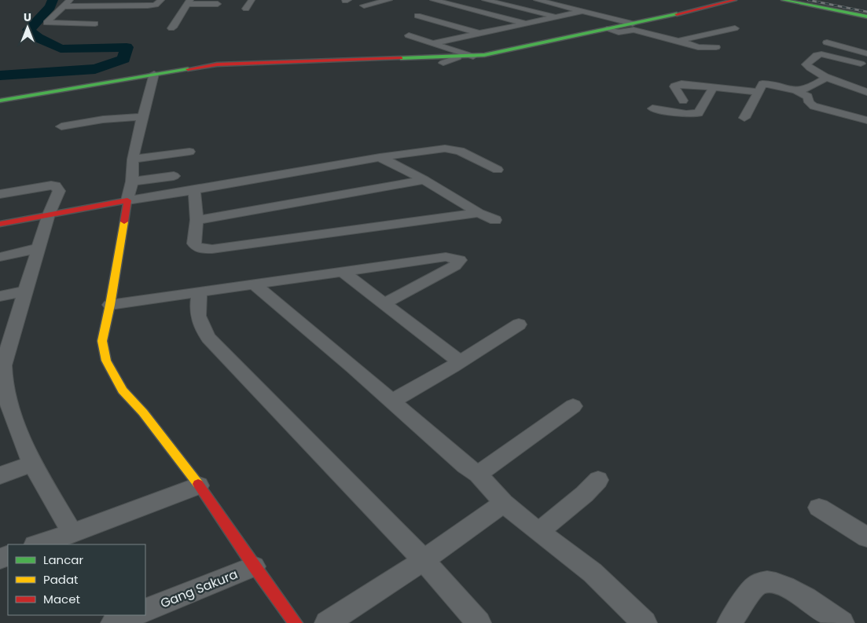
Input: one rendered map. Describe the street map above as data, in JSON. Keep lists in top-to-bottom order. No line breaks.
{"streets":{"street":["Gang Sakura"]},"legend":["Lancar","Padat","Macet"],"north":"top"}
